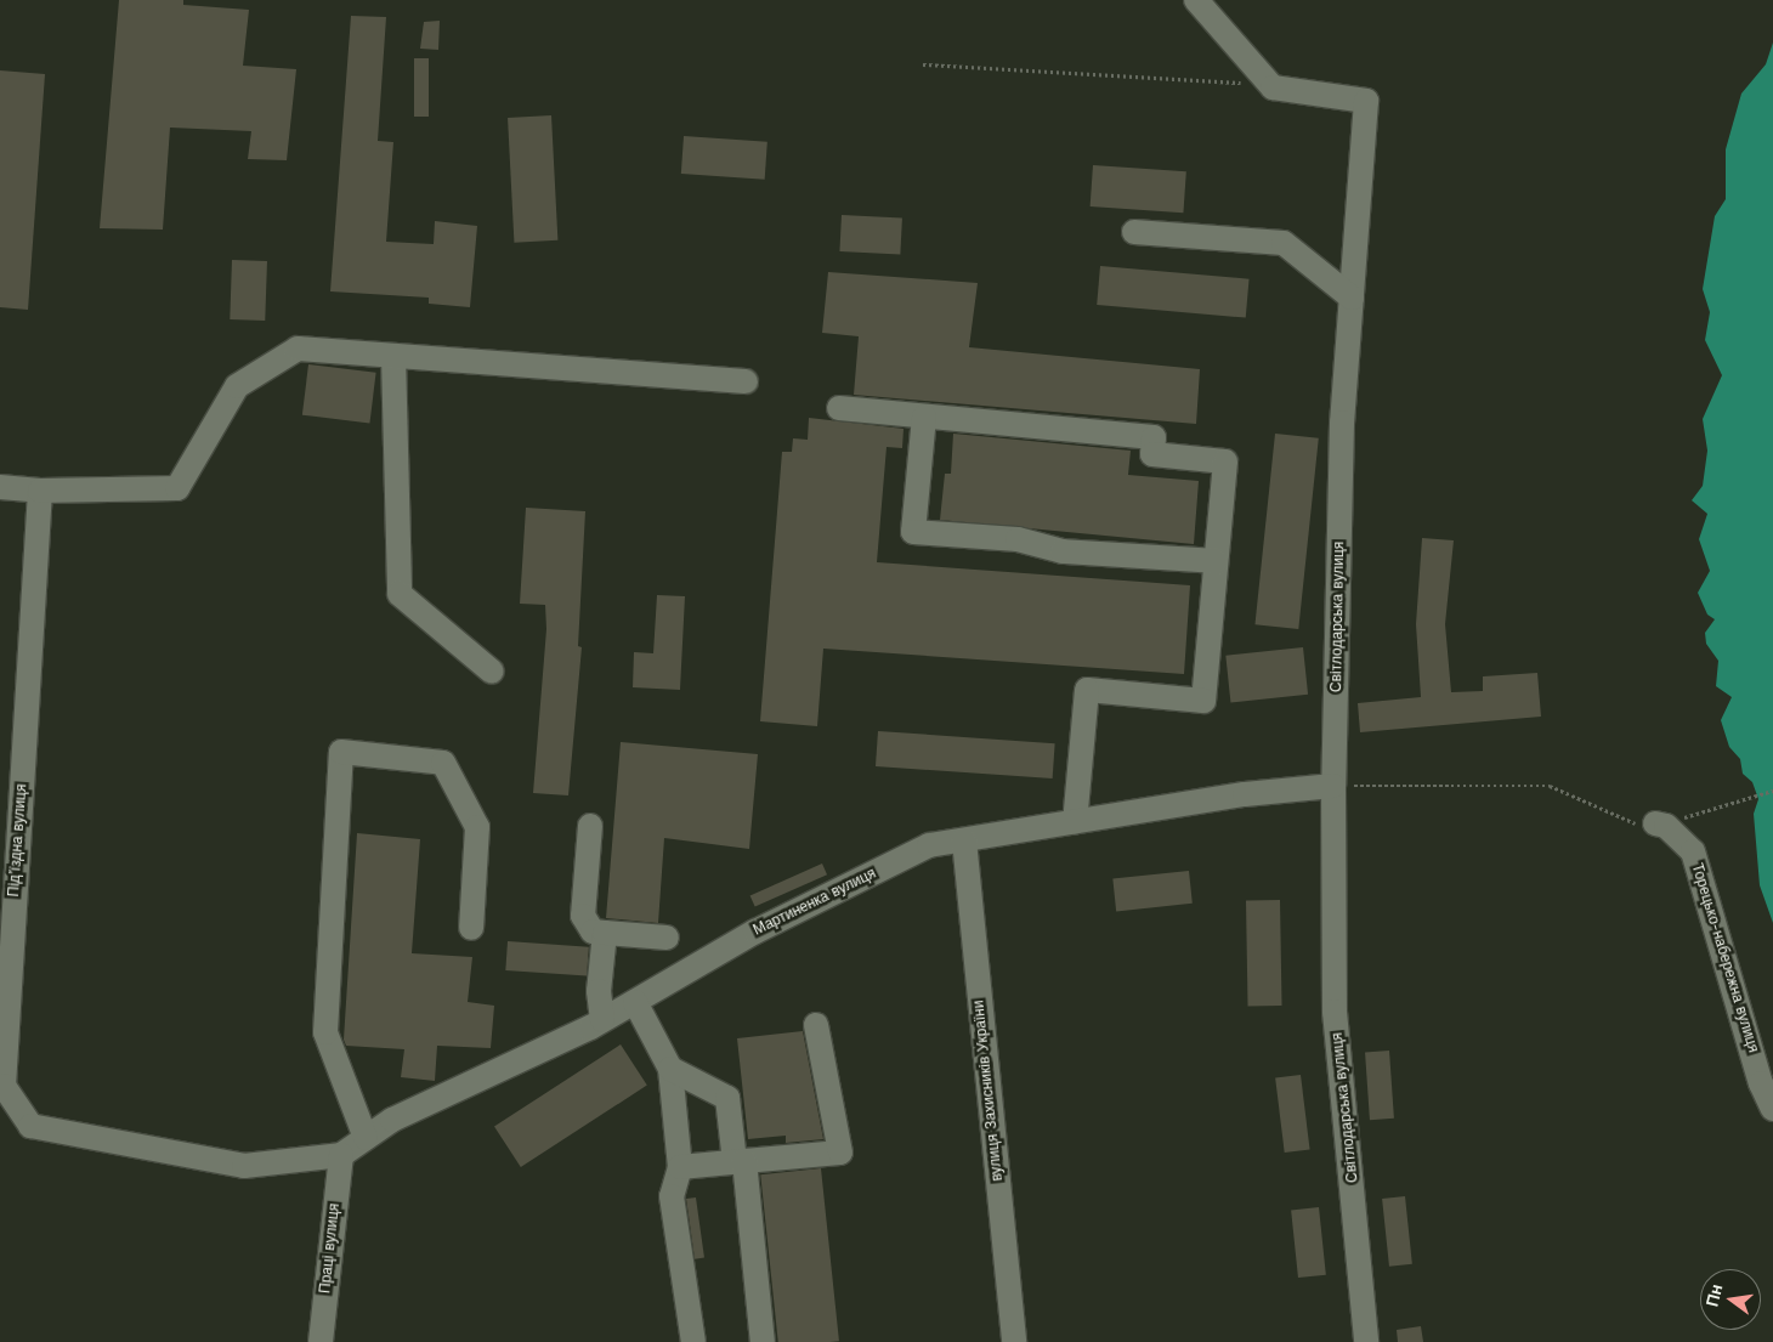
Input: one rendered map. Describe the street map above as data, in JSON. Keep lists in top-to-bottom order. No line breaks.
{"streets":{"street":["Світлодарська вулиця","Під’їздна вулиця","Мартиненка вулиця","Торецько-набережна вулиця","вулиця Захисників України","Праці вулиця"]},"crossings":[["Світлодарська вулиця","Мартиненка вулиця"],["Під’їздна вулиця","Мартиненка вулиця"],["Під’їздна вулиця","Праці вулиця"],["Мартиненка вулиця","вулиця Захисників України"],["Мартиненка вулиця","Праці вулиця"]],"north":"left"}
